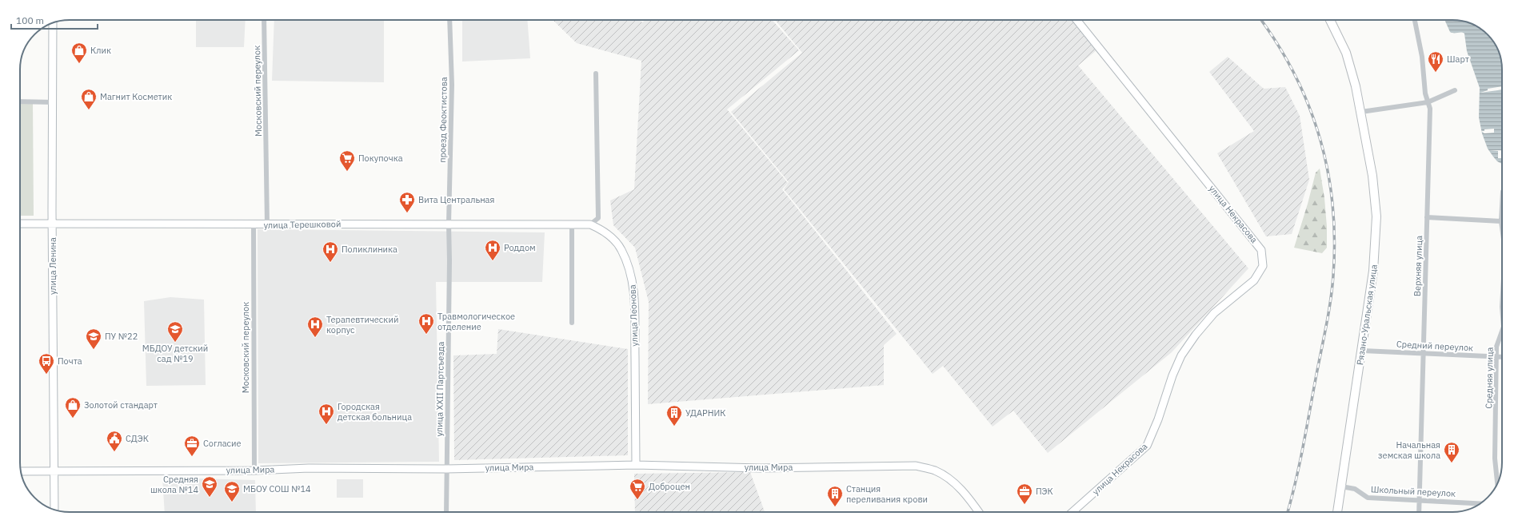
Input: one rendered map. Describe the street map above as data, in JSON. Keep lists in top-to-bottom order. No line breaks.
{"streets":{"main road":["Рязано-Уральская улица"],"street":["Московский переулок","проезд Феоктистова","улица Некрасова","улица Терешковой","улица Ленина","Верхняя улица","улица Леонова","Средний переулок","Средняя улица","улица XXII Партсъезда","улица Мира","Школьный переулок"]},"crossings":[["Московский переулок","улица Терешковой"],["Московский переулок","улица Мира"],["проезд Феоктистова","улица Терешковой"],["проезд Феоктистова","улица XXII Партсъезда"],["улица Терешковой","улица Ленина"],["улица Терешковой","улица Леонова"],["улица Терешковой","улица XXII Партсъезда"],["улица Ленина","улица Мира"],["Верхняя улица","Средний переулок"],["Верхняя улица","Школьный переулок"],["Рязано-Уральская улица","Средний переулок"],["Рязано-Уральская улица","Школьный переулок"],["улица Леонова","улица Мира"],["Средний переулок","Средняя улица"],["улица XXII Партсъезда","улица Мира"]],"places":{"shop":["Клик","Магнит Косметик","Золотой стандарт"],"restaurant":["Шарт"],"supermarket":["Покупочка","Доброцен"],"pharmacy":["Вита Центральная"],"hospital":["Роддом","Поликлиника","Травмологическое отделение","Терапевтический корпус","Городская детская больница"],"school or university":["МБДОУ детский сад №19","ПУ №22","Средняя школа №14","МБОУ СОШ №14"],"bus stop":["Почта"],"building":["УДАРНИК","Начальная земская школа","Станция переливания крови"],"public building":["СДЭК"],"office":["Согласие","ПЭК"]},"scale_bar":"100 m"}
